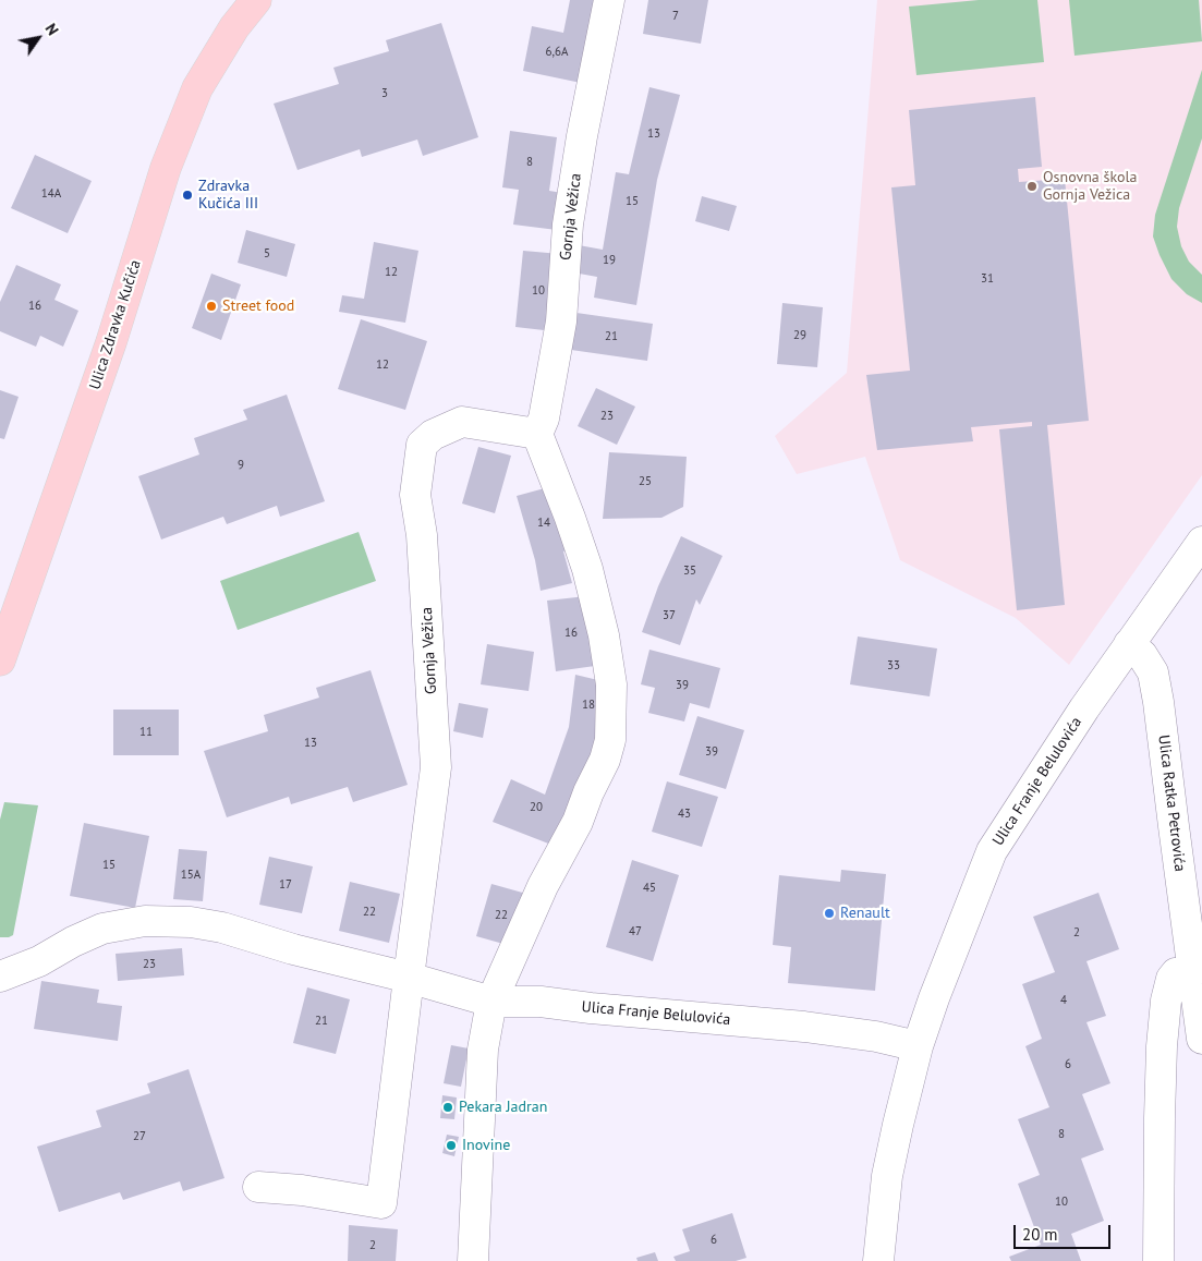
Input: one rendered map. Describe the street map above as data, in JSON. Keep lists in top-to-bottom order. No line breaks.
{"streets":{"main road":["Ulica Zdravka Kučića"],"street":["Gornja Vežica","Ulica Franje Belulovića","Ulica Ratka Petrovića"]},"crossings":[["Gornja Vežica","Ulica Franje Belulovića"],["Ulica Franje Belulovića","Ulica Ratka Petrovića"]],"places":["Osnovna škola Gornja Vežica","Zdravka Kučića III","Street food","Renault","Pekara Jadran","Inovine"],"house_numbers":["7","6,6A","3","13","8","14A","15","5","19","12","31","10","16","29","21","12","23","9","25","14","35","37","16","33","39","18","11","13","39","20","43","15","15A","17","45","22","22","47","2","23","4","21","6","8","27","10","6","2"],"scale_bar":"20 m","north":"top right"}
